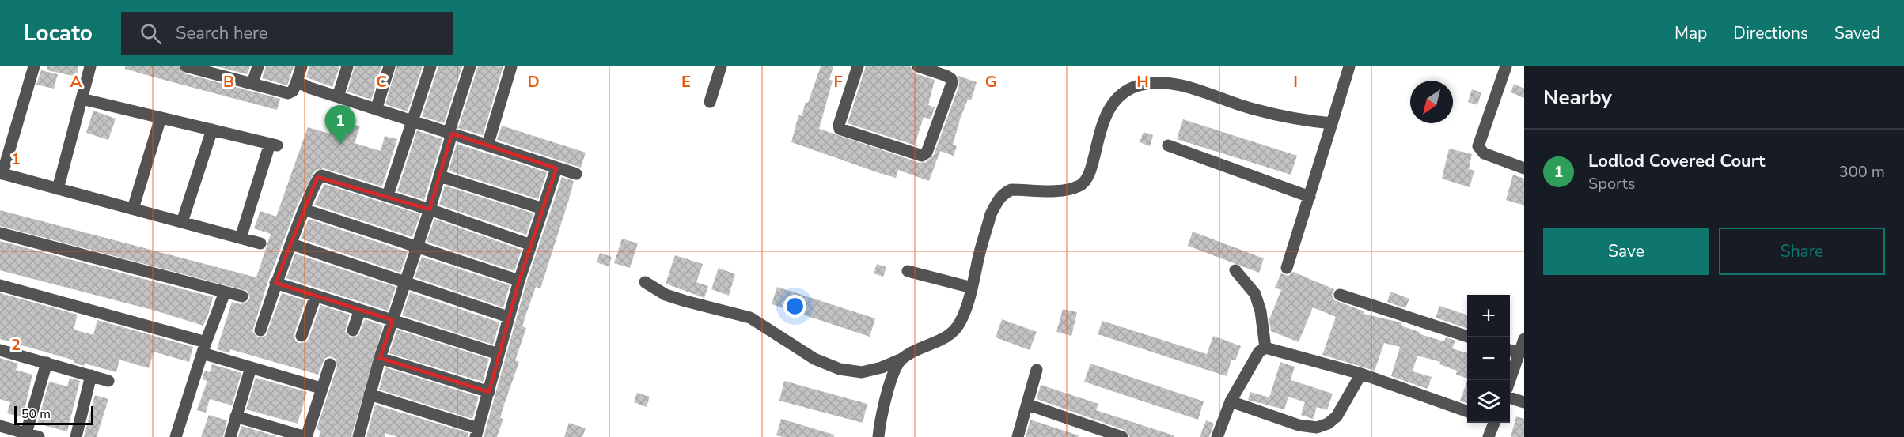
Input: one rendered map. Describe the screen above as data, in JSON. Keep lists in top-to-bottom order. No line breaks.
{"scale_bar":"50 m","north":"bottom left","page":{"header":"Locato","search":"Search here","nav":["Map","Directions","Saved"],"heading":"Nearby","pins":"1","list":[{"mark":"1","name":"Lodlod Covered Court","note":"Sports","value":"300 m"}],"buttons":["Save","Share"],"map_buttons":["+","−"],"scale":"50 m"},"grid":{"columns":["A","B","C","D","E","F","G","H","I"],"rows":["1","2"]}}
